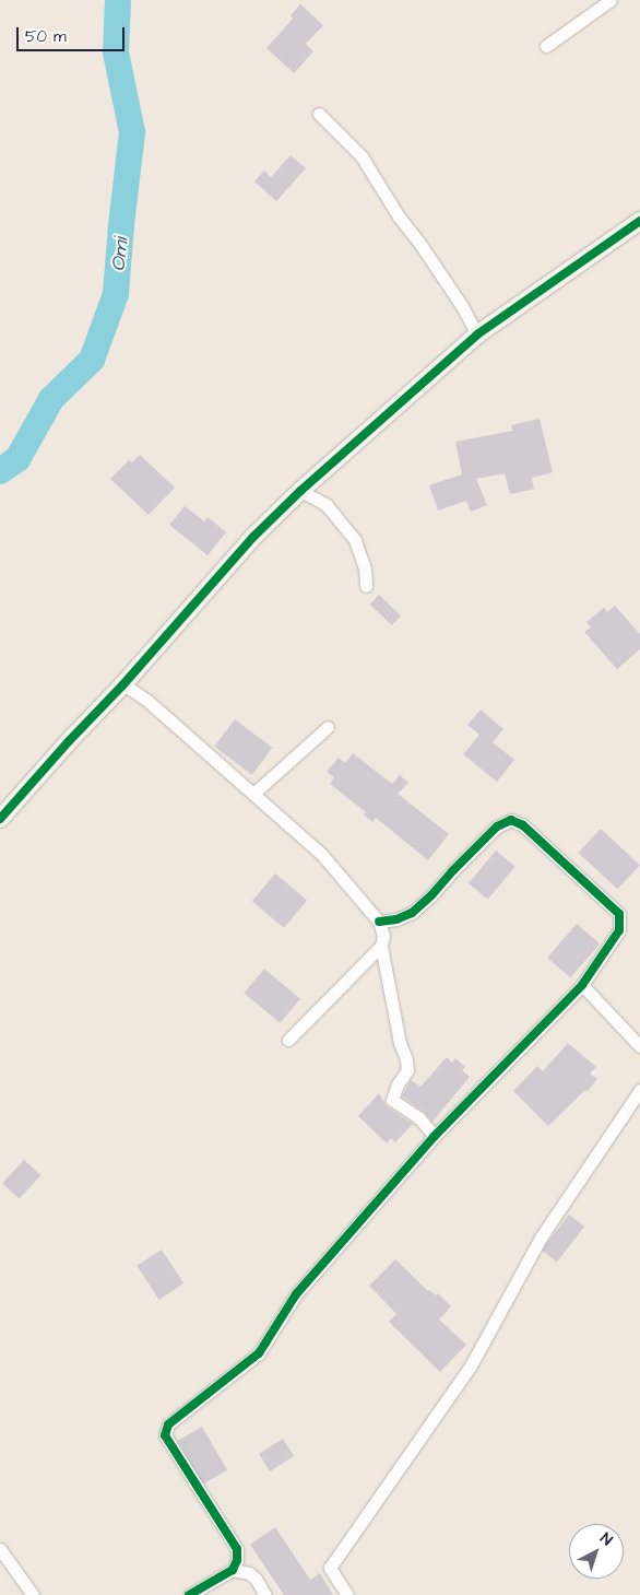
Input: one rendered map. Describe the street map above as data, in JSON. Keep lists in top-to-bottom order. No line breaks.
{"water":["Omi"],"scale_bar":"50 m","north":"top right"}
